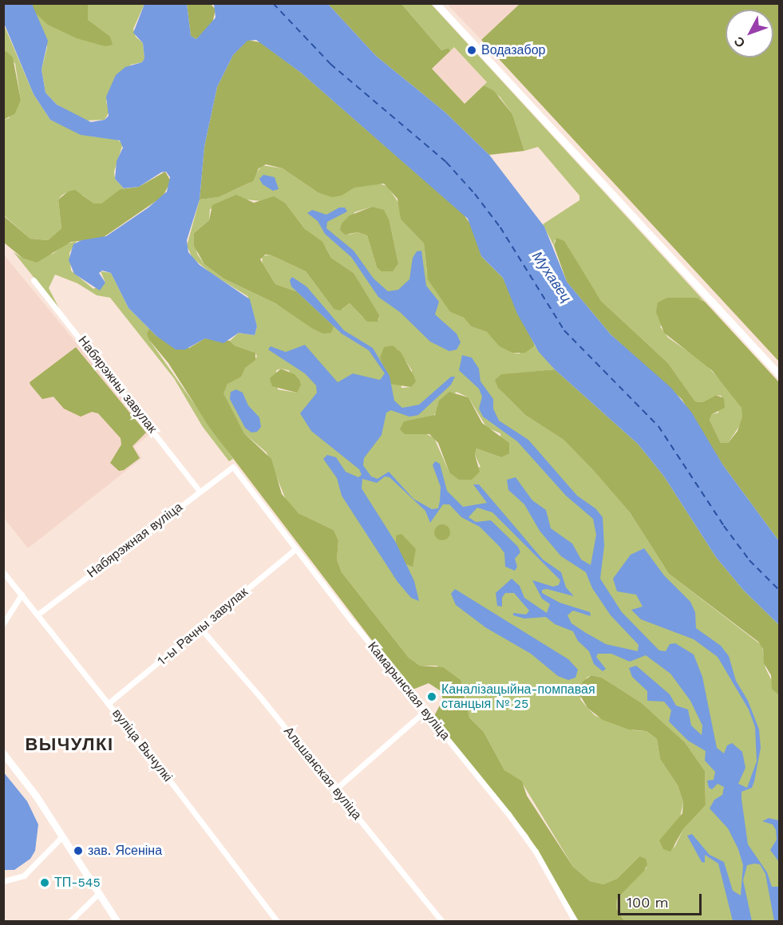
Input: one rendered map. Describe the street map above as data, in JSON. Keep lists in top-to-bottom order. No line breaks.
{"streets":{"street":["Набярэжны завулак","Набярэжная вуліца","1-ы Рачны завулак","Камарынская вуліца","вуліца Вычулкі","Альшанская вуліца"]},"crossings":[["Набярэжны завулак","Набярэжная вуліца"],["Набярэжная вуліца","Камарынская вуліца"],["Набярэжная вуліца","вуліца Вычулкі"],["1-ы Рачны завулак","Камарынская вуліца"],["1-ы Рачны завулак","вуліца Вычулкі"],["1-ы Рачны завулак","Альшанская вуліца"]],"districts":["ВЫЧУЛКІ"],"water":["Мухавец"],"places":["Водазабор","Каналізацыйна-помпавая станцыя № 25","зав. Ясеніна","ТП-545"],"scale_bar":"100 m","north":"bottom left"}
